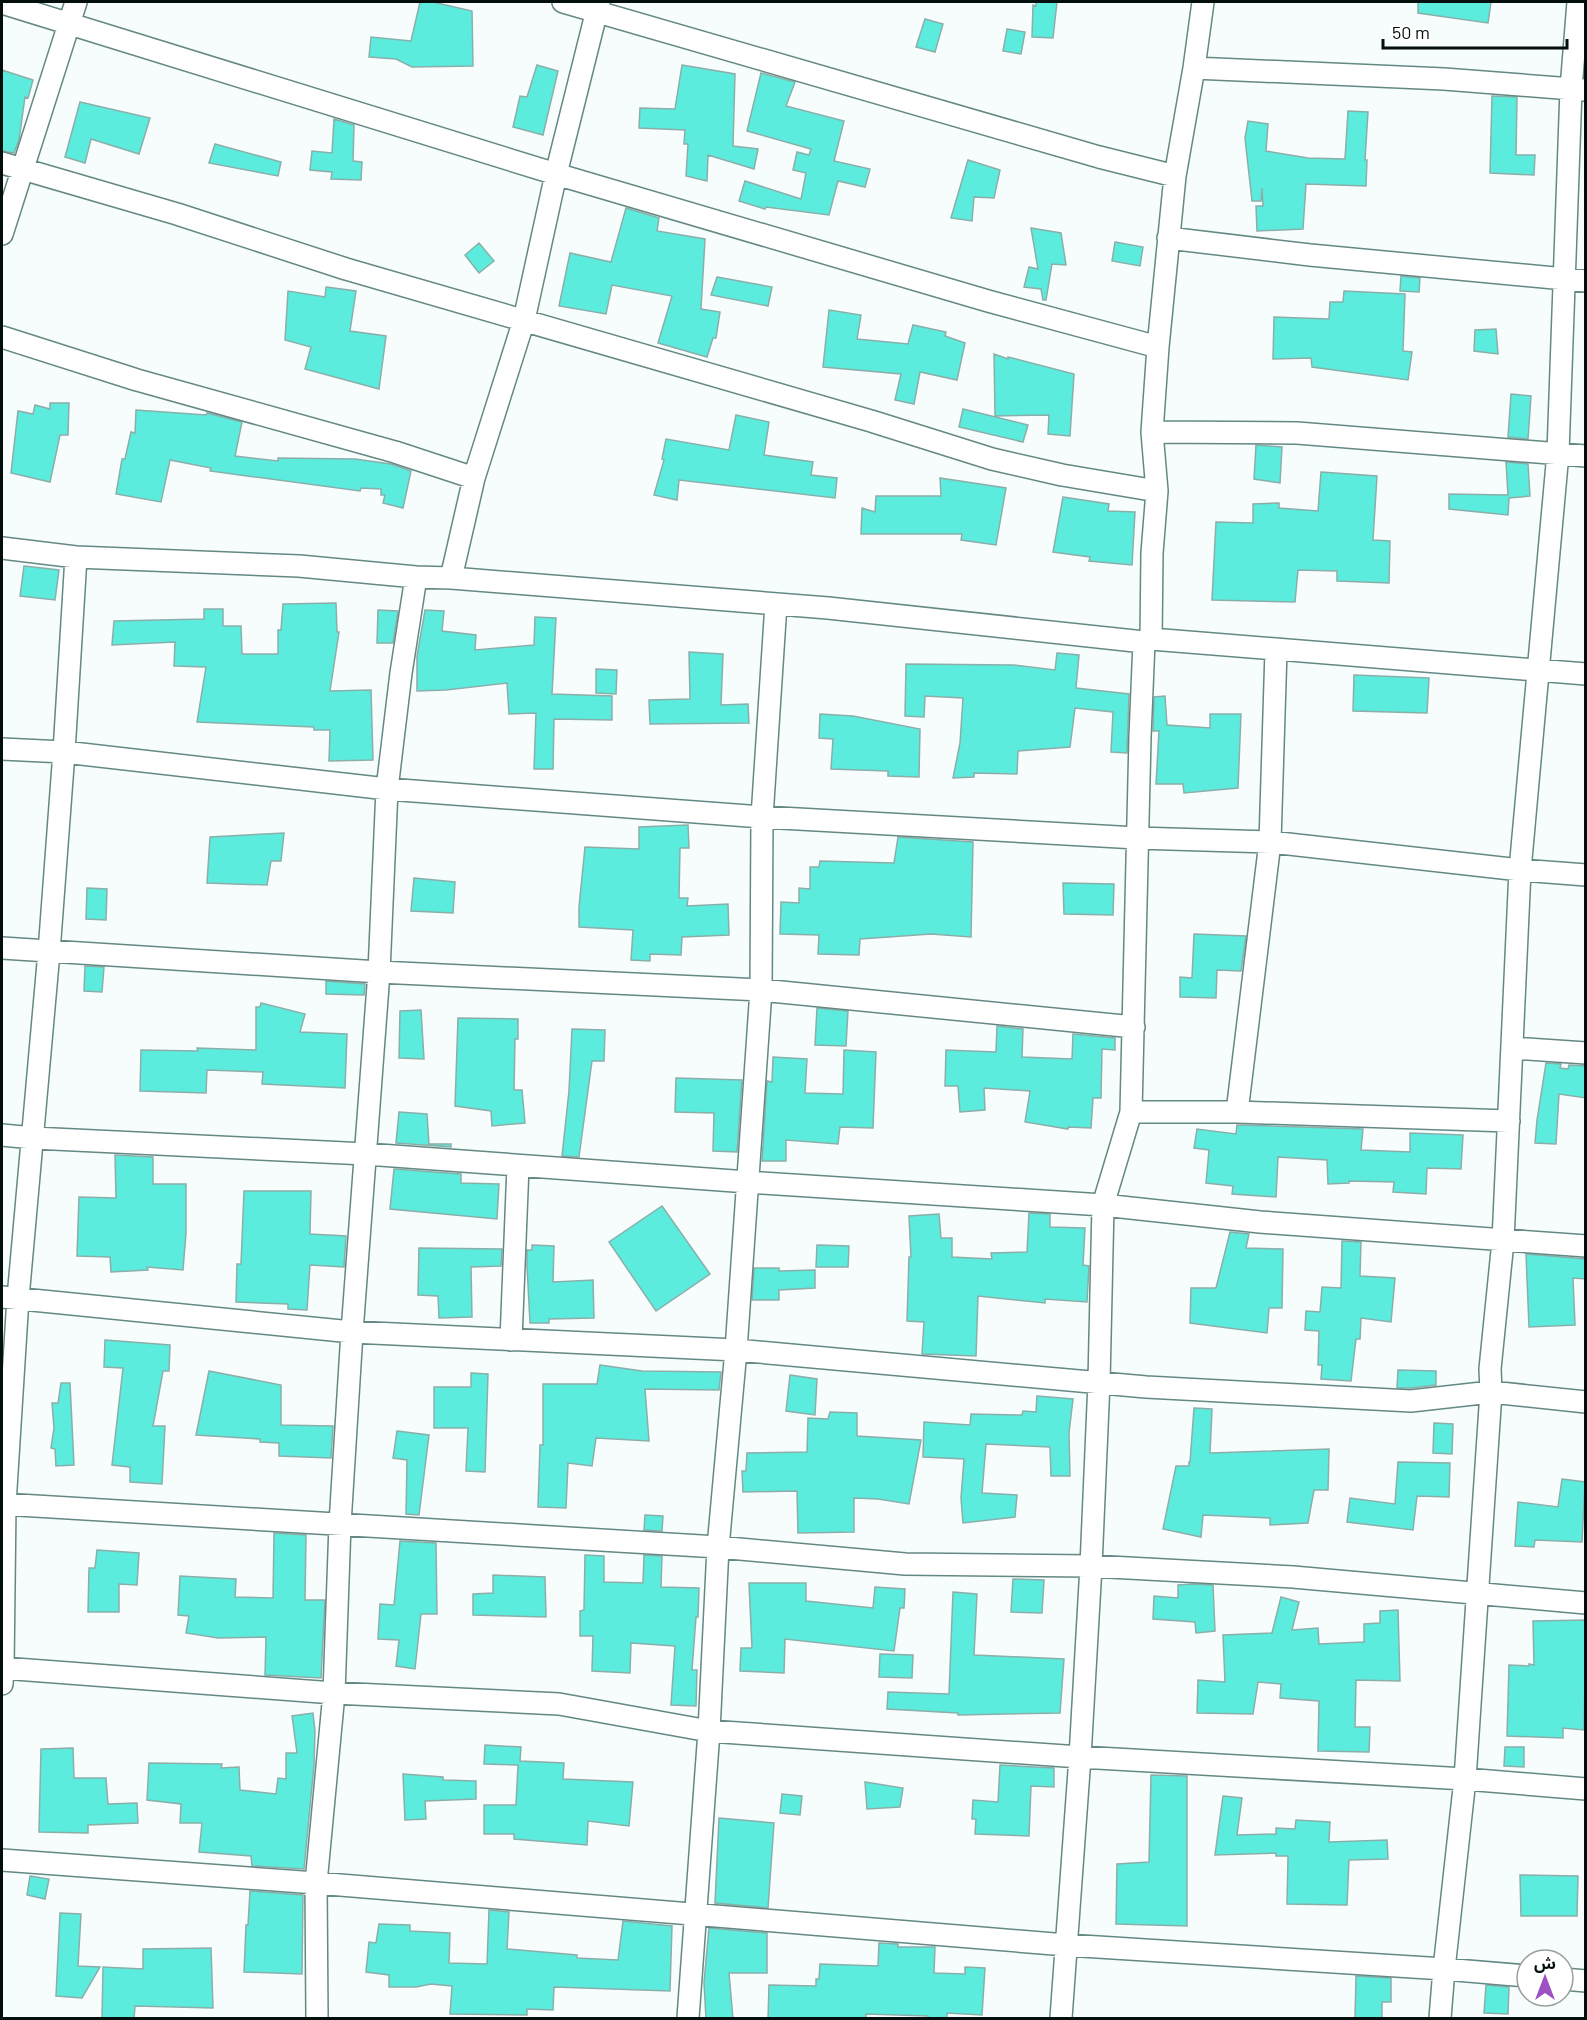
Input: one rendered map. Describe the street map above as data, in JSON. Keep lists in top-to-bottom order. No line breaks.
{"scale_bar":"50 m","north":"top"}
